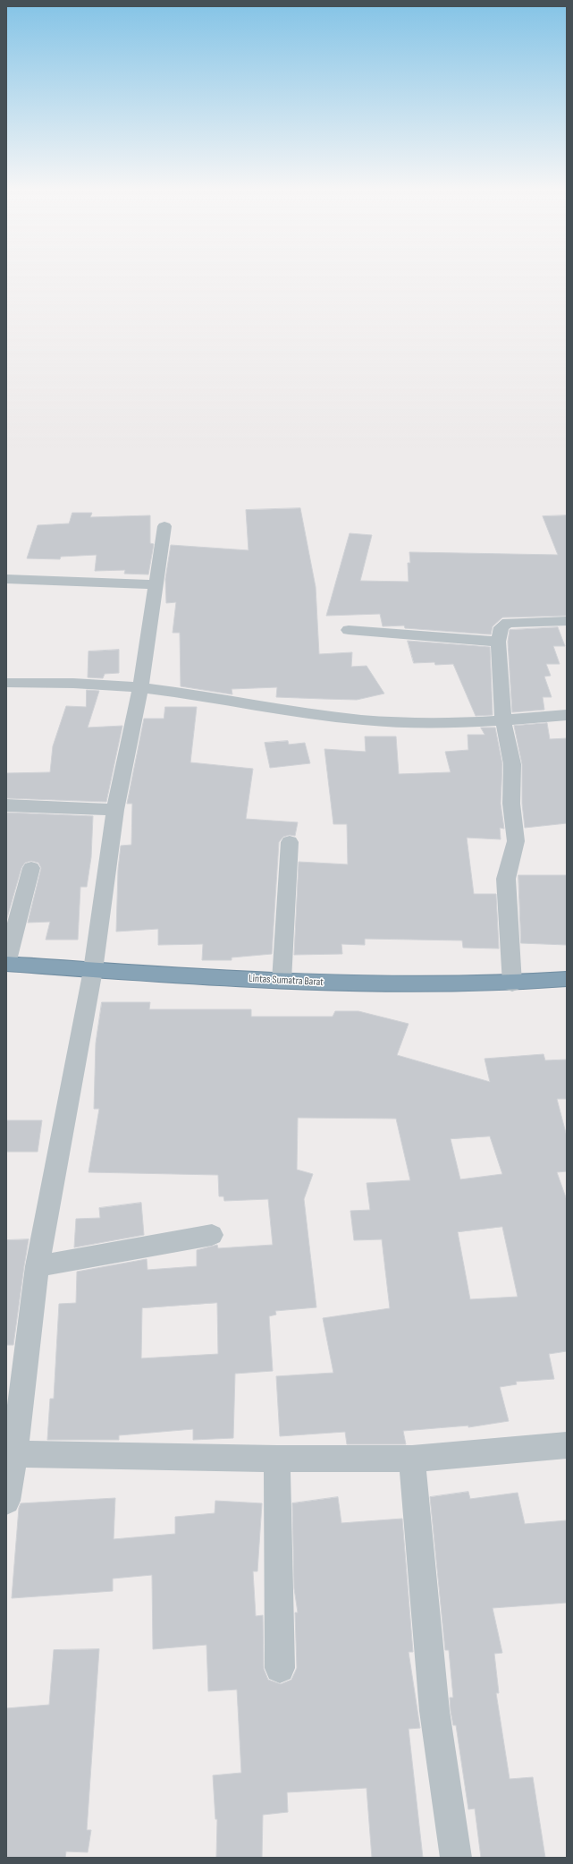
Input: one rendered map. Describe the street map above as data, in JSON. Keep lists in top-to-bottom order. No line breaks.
{"streets":{"highway":["Lintas Sumatra Barat"]}}
